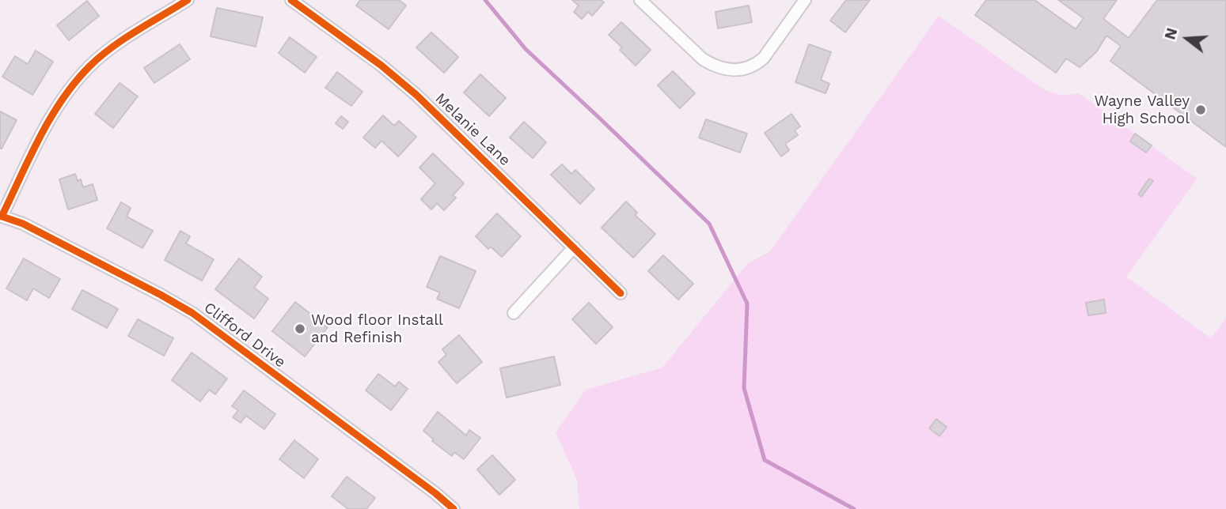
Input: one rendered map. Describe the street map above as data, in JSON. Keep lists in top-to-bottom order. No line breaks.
{"streets":{"street":["Melanie Lane","Clifford Drive"]},"places":["Wayne Valley High School","Wood floor Install and Refinish"],"north":"left"}
